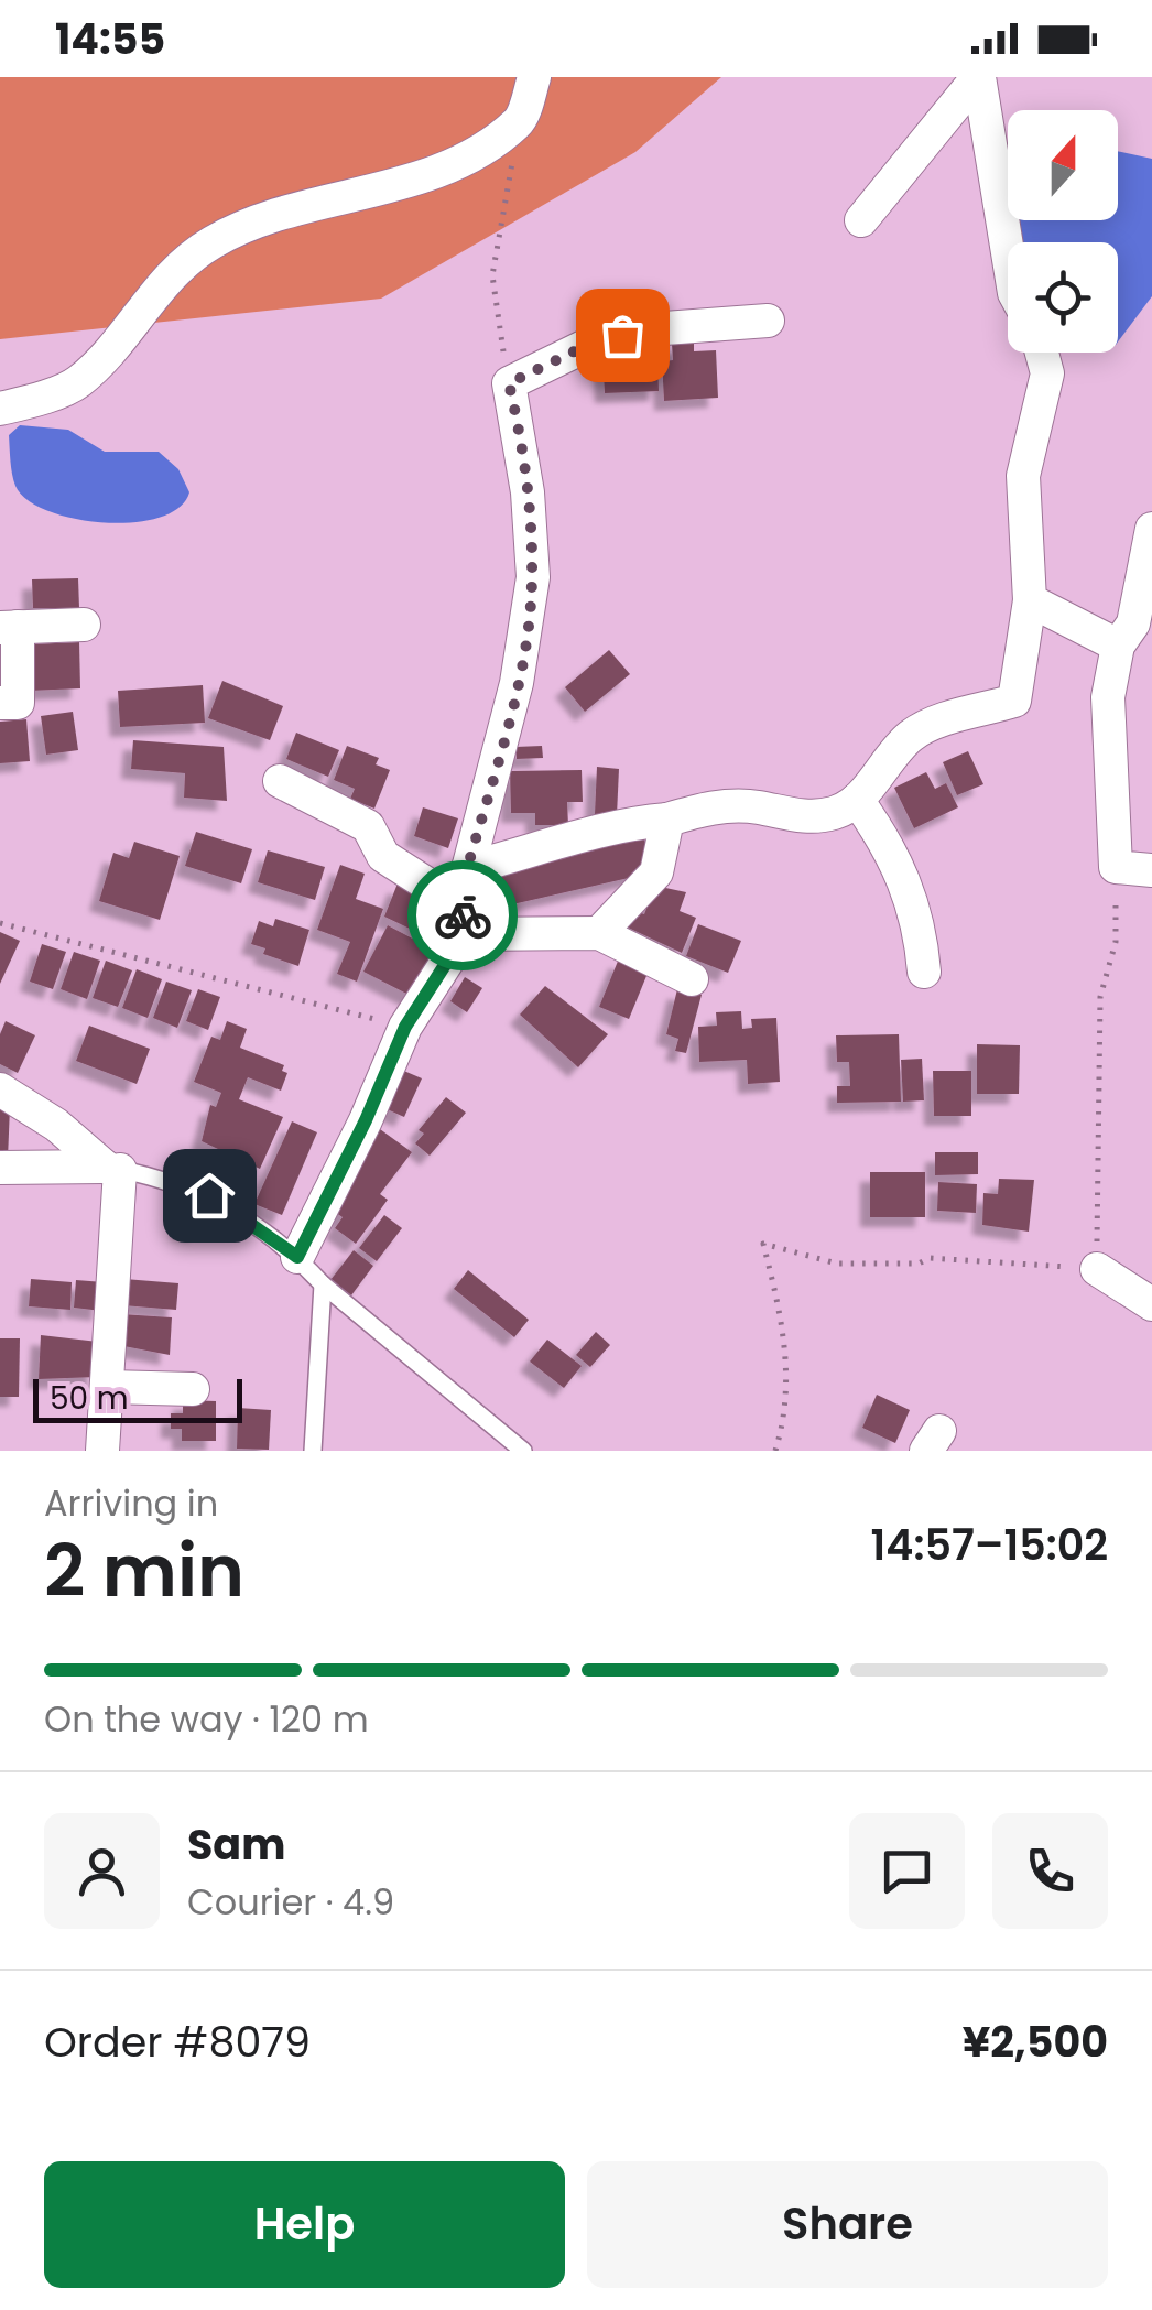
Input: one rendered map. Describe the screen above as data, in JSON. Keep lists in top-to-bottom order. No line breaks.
{"scale_bar":"50 m","north":"top","page":{"status":"14:55","scale":"50 m","heading":["2 min","Arriving in","14:57–15:02"],"panel":["Sam","Courier · 4.9","Order #8079","¥2,500"],"bar":"On the way · 120 m","buttons":["Help","Share"]}}
